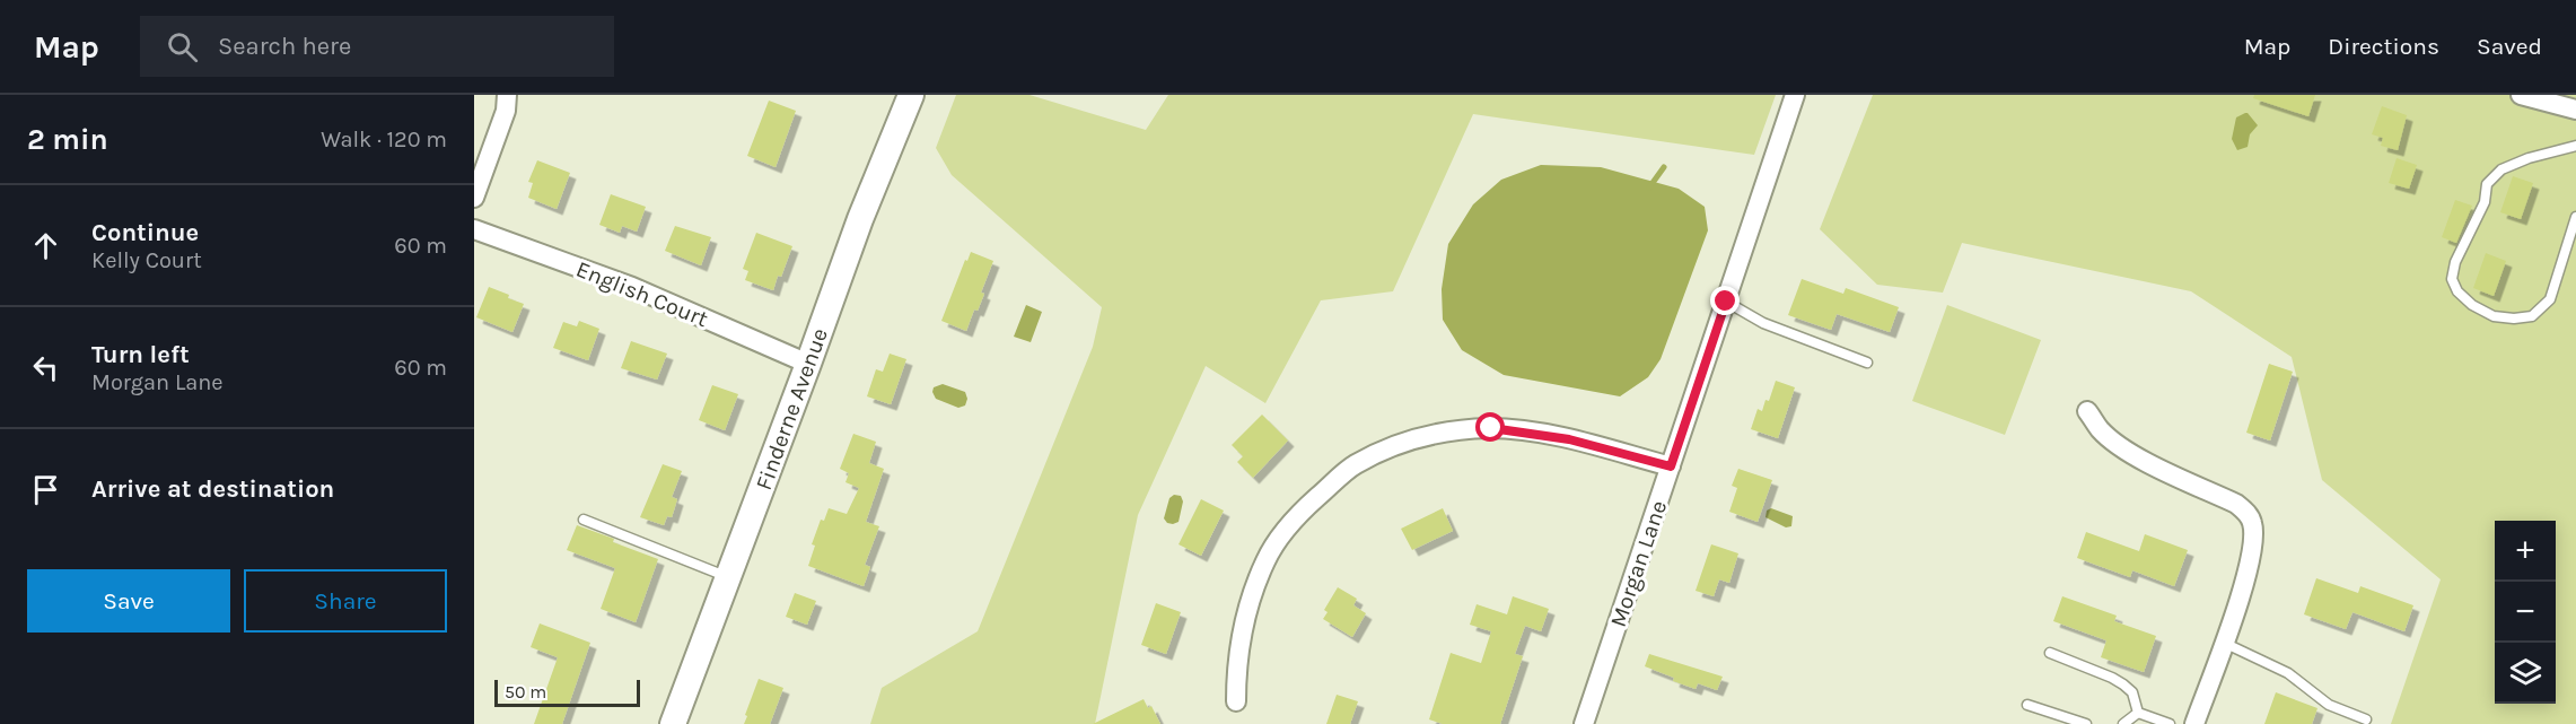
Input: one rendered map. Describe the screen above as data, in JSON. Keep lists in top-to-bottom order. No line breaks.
{"streets":{"main road":["Finderne Avenue"],"street":["English Court","Morgan Lane"]},"crossings":[["English Court","Finderne Avenue"]],"scale_bar":"50 m","page":{"header":"Map","search":"Search here","nav":["Map","Directions","Saved"],"heading":["2 min","Walk · 120 m"],"list":[["Continue","Kelly Court","60 m"],["Turn left","Morgan Lane","60 m"],"Arrive at destination"],"map_buttons":["+","−"],"buttons":["Save","Share"],"scale":"50 m"}}
